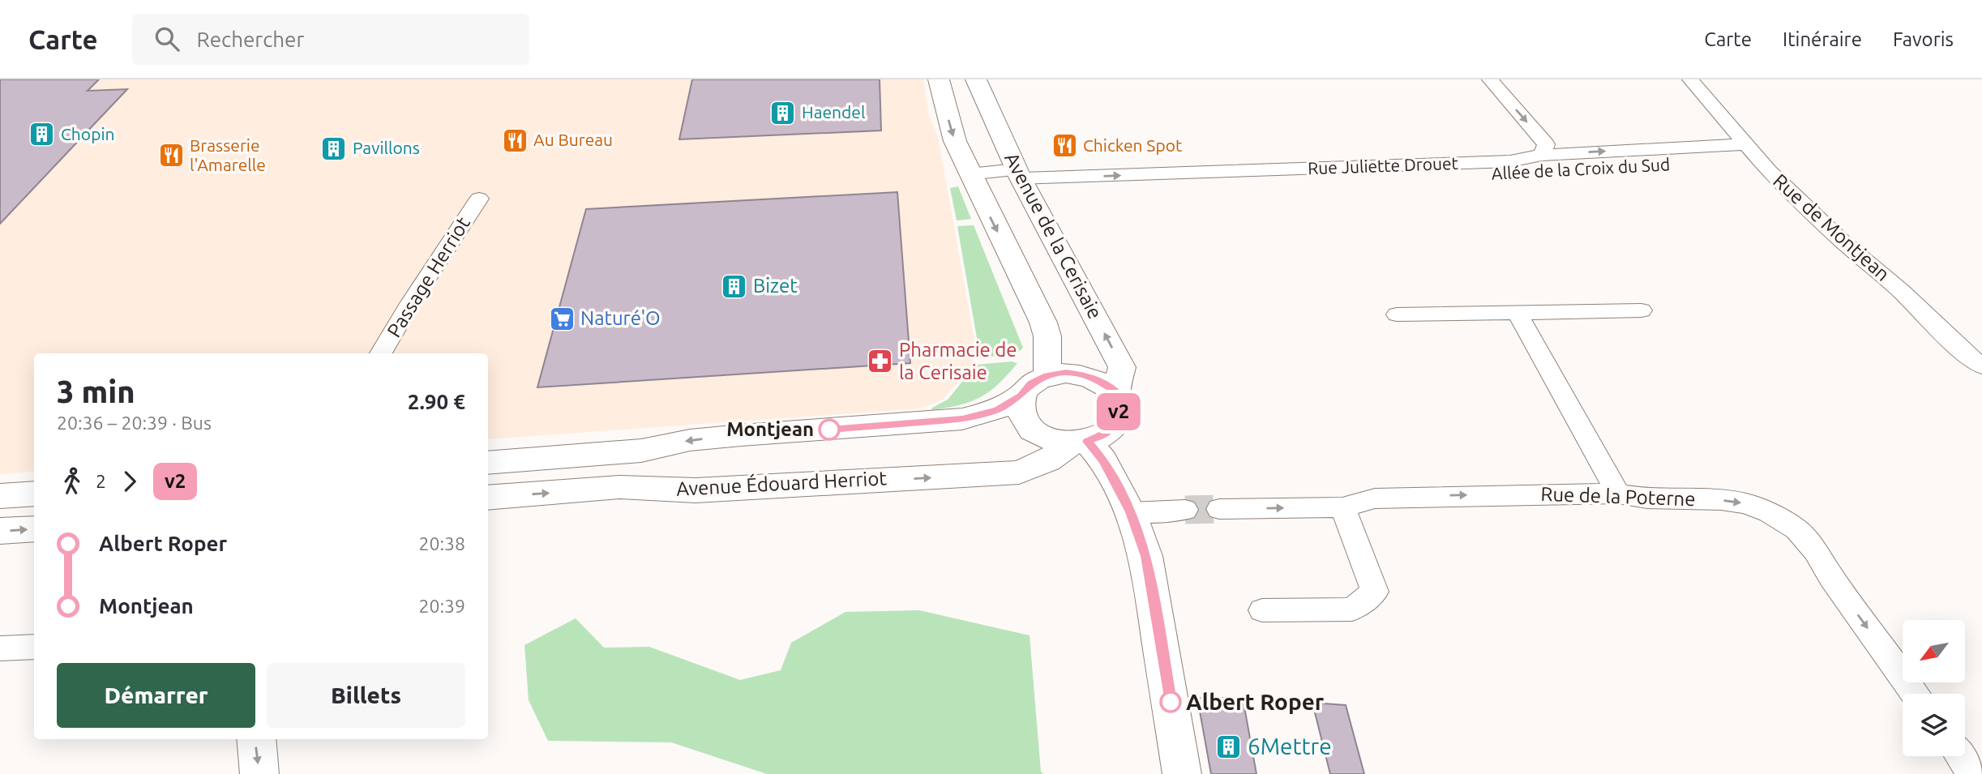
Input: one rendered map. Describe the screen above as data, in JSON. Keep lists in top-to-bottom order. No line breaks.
{"streets":{"street":["Rue Juliette Drouet","Allée de la Croix du Sud","Rue de Montjean","Avenue de la Cerisaie","Passage Herriot","Avenue Édouard Herriot","Rue de la Poterne"]},"crossings":[["Rue Juliette Drouet","Rue de Montjean"],["Rue Juliette Drouet","Avenue de la Cerisaie"],["Allée de la Croix du Sud","Rue de Montjean"],["Avenue de la Cerisaie","Avenue Édouard Herriot"]],"one_way":["Rue de la Poterne"],"places":{"building":["Haendel","Chopin","Pavillons","Bizet","6Mettre"],"restaurant":["Au Bureau","Chicken Spot","Brasserie l'Amarelle"],"supermarket":["Naturé'O"],"pharmacy":["Pharmacie de la Cerisaie"],"other":["Montjean","Albert Roper"]},"lines":["bus line v2"],"north":"bottom left","page":{"header":"Carte","search":"Rechercher","nav":["Carte","Itinéraire","Favoris"],"on_map":"v2","heading":["3 min","20:36 – 20:39 · Bus","2.90 €"],"legs":["2","v2"],"list":[{"name":"Albert Roper","value":"20:38"},{"name":"Montjean","value":"20:39"}],"buttons":["Démarrer","Billets"]}}
